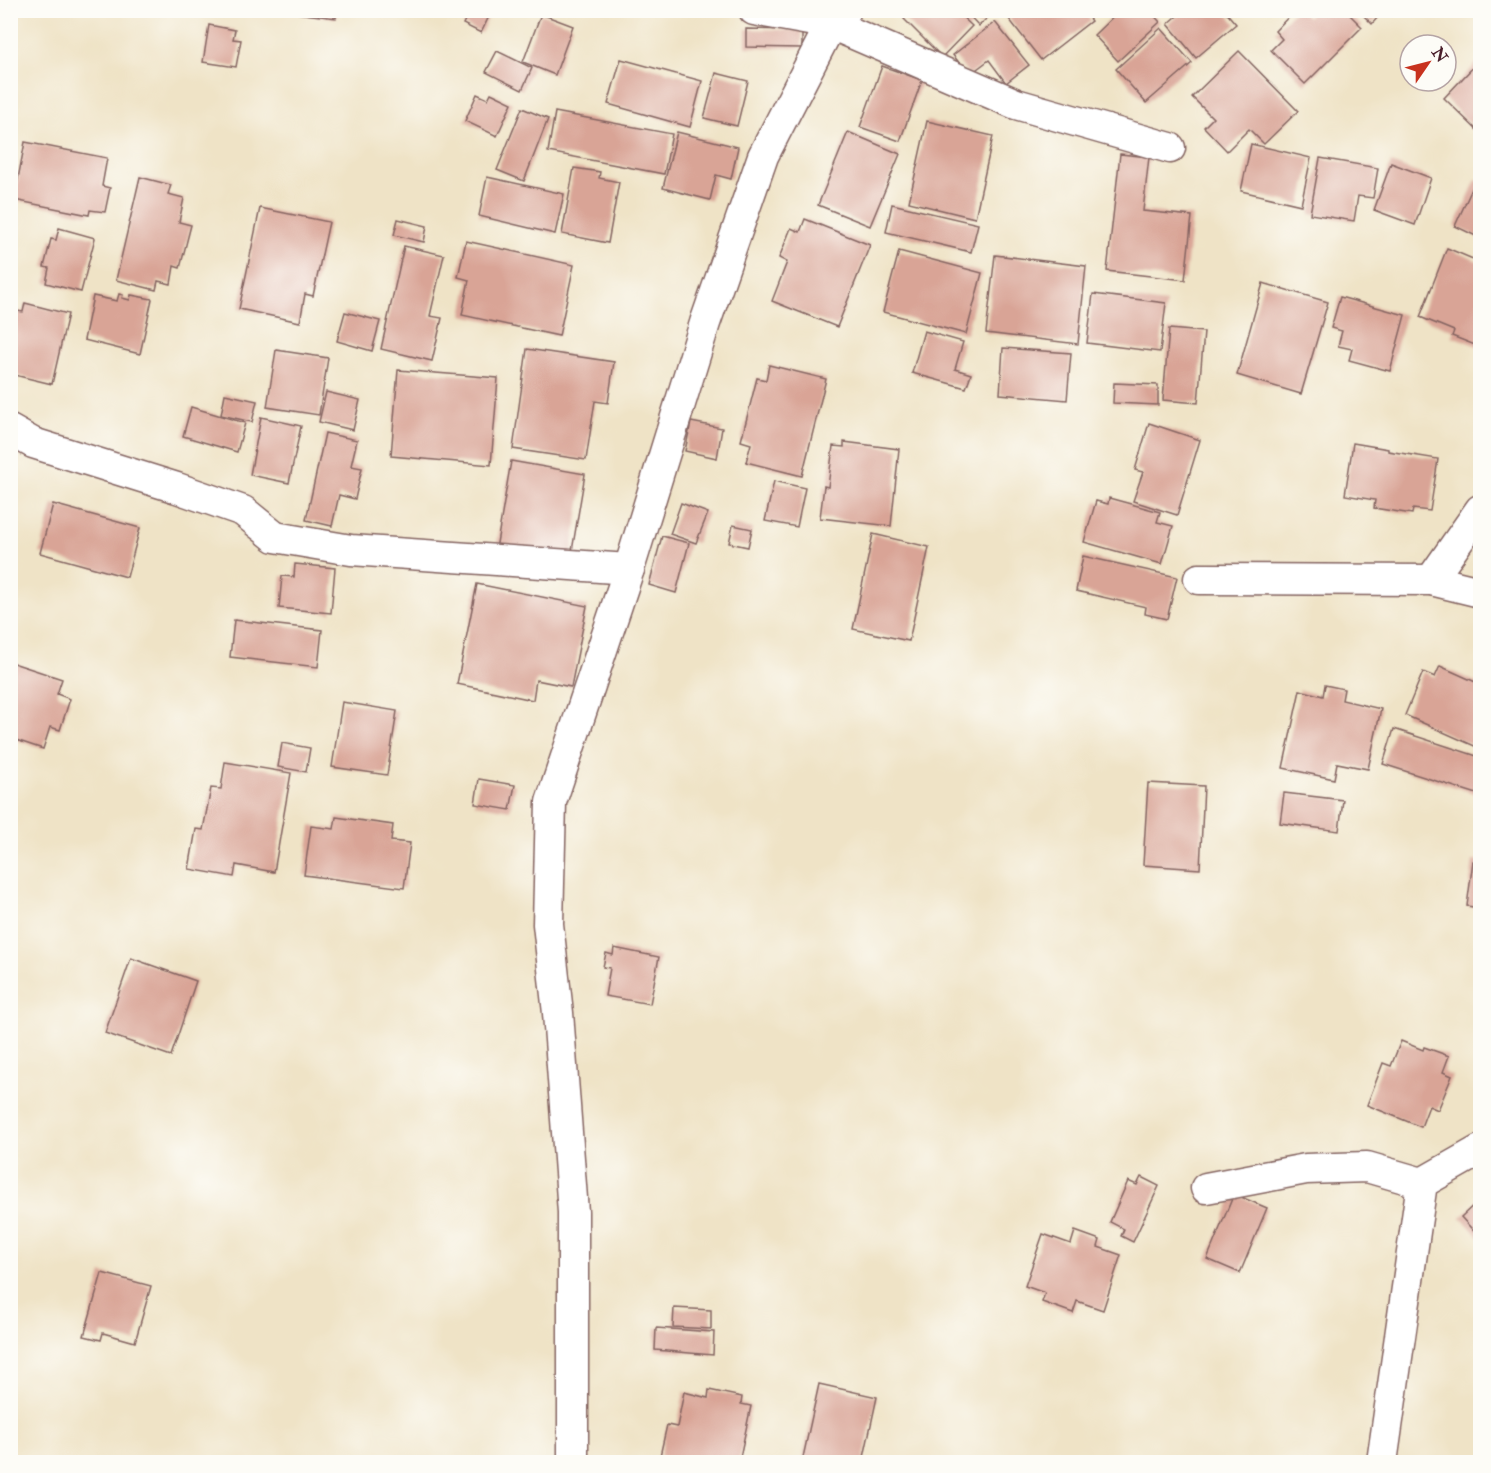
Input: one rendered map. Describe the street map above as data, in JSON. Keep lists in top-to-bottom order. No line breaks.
{"north":"top right"}
